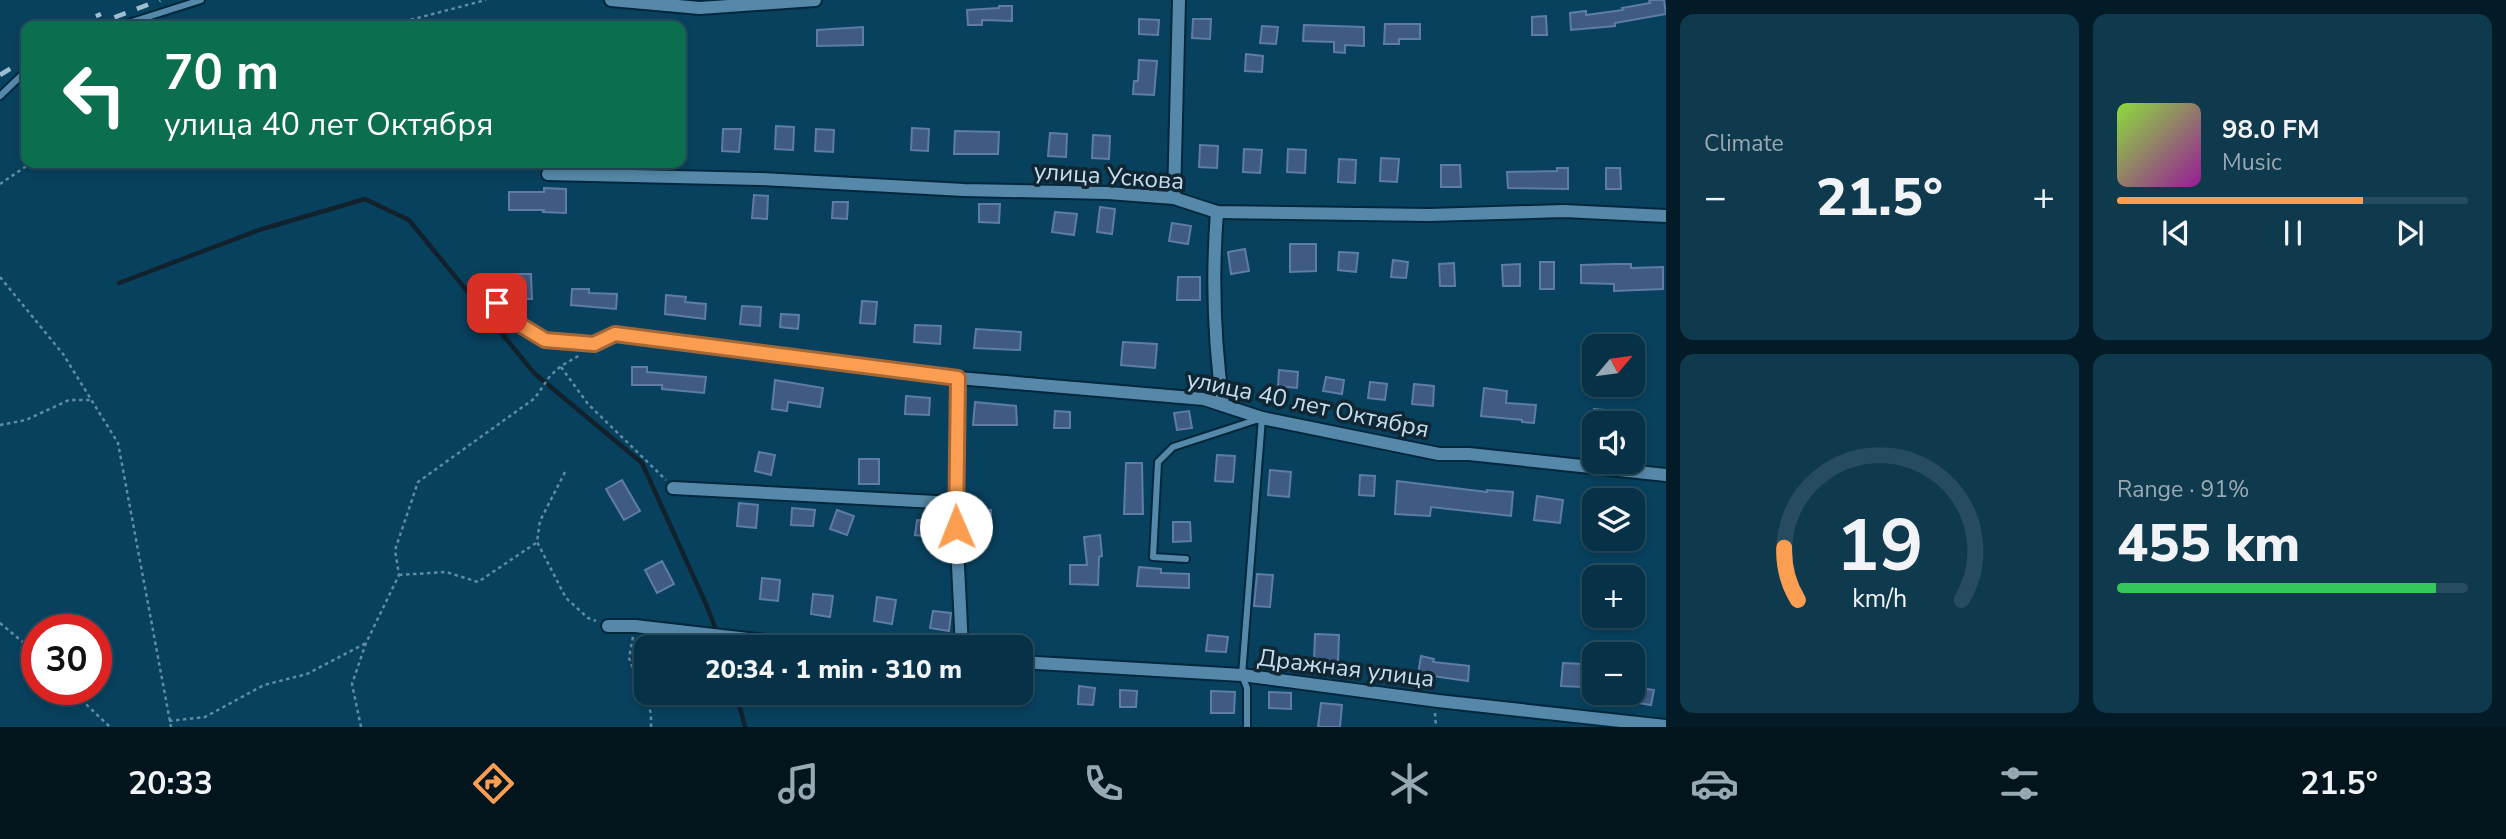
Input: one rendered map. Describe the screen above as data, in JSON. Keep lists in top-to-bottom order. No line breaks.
{"streets":{"street":["улица Ускова","улица 40 лет Октября","Дражная улица"]},"north":"top right","page":{"tile":["Climate",["Range · 91%","455 km"]],"turn":["70 m","улица 40 лет Октября"],"song":["98.0 FM","Music"],"heat":["−","21.5°","+"],"map_buttons":["+","−"],"limit":"30","trip":"20:34 · 1 min · 310 m","tabs":["20:33","21.5°"],"gauge":["19","km/h"]}}
